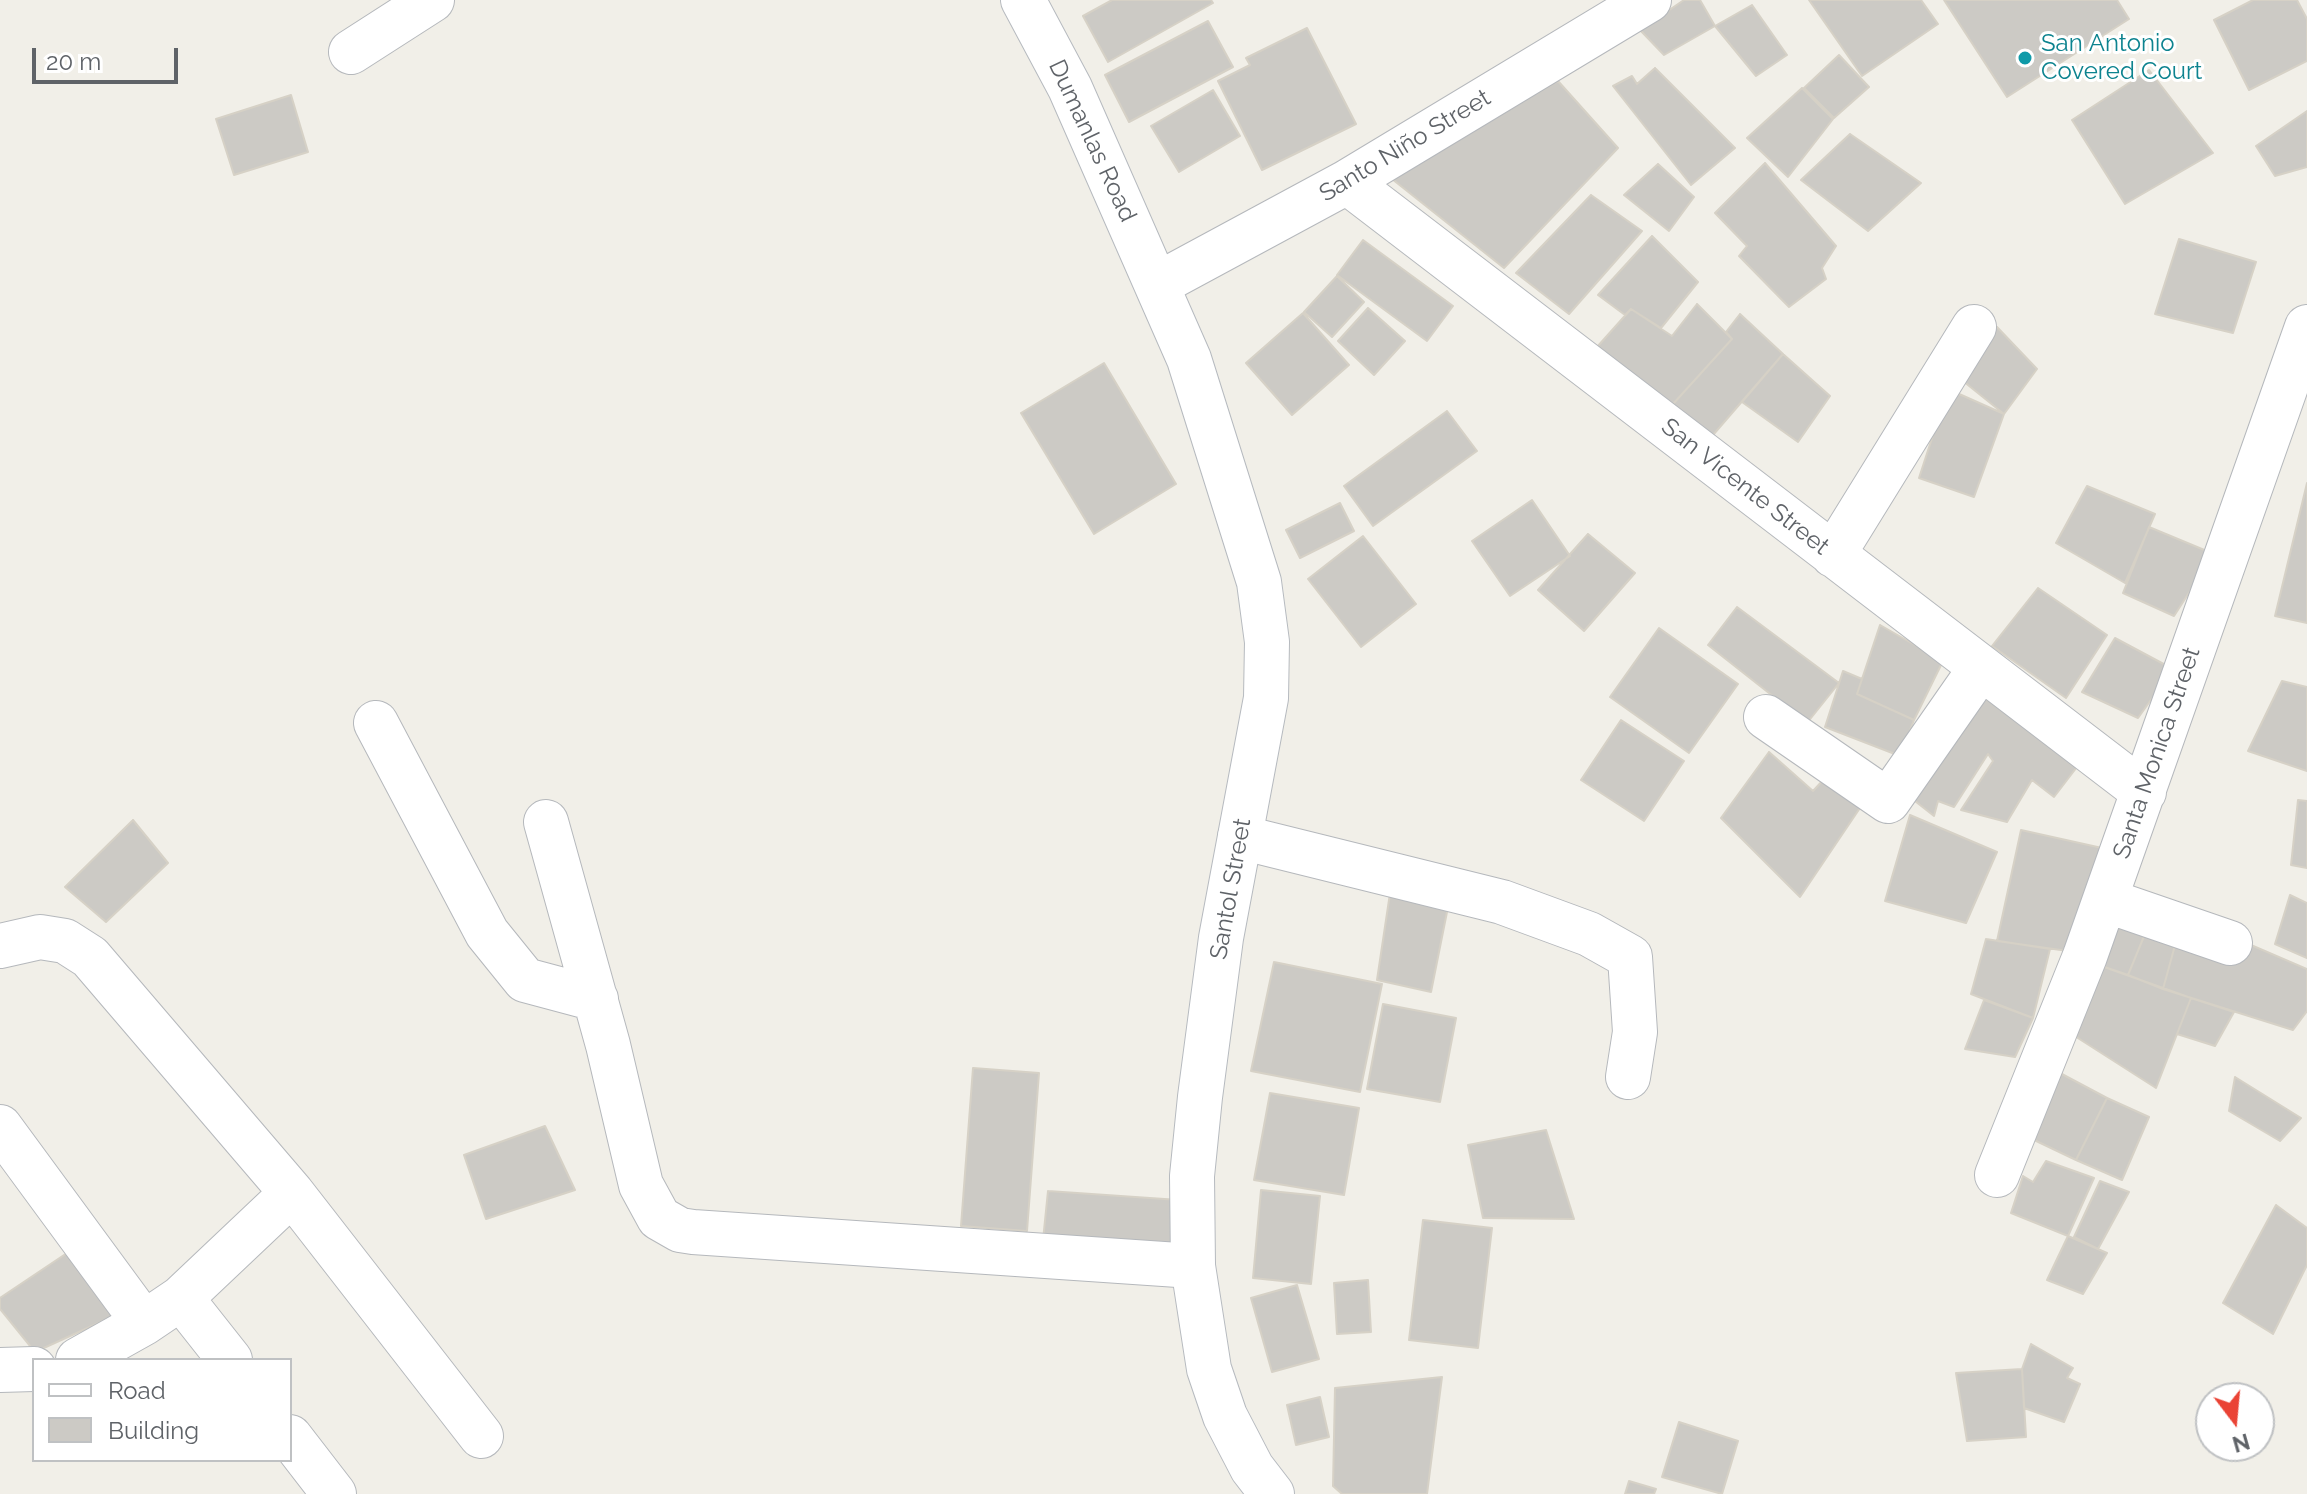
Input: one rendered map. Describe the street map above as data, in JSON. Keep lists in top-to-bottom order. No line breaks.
{"streets":{"street":["Dumanlas Road","Santo Niño Street","San Vicente Street","Santa Monica Street","Santol Street"]},"crossings":[["Dumanlas Road","Santo Niño Street"],["Dumanlas Road","Santol Street"],["Santo Niño Street","San Vicente Street"],["Santo Niño Street","Santol Street"],["San Vicente Street","Santa Monica Street"]],"places":["San Antonio Covered Court"],"legend":["Road","Building"],"scale_bar":"20 m","north":"bottom"}
